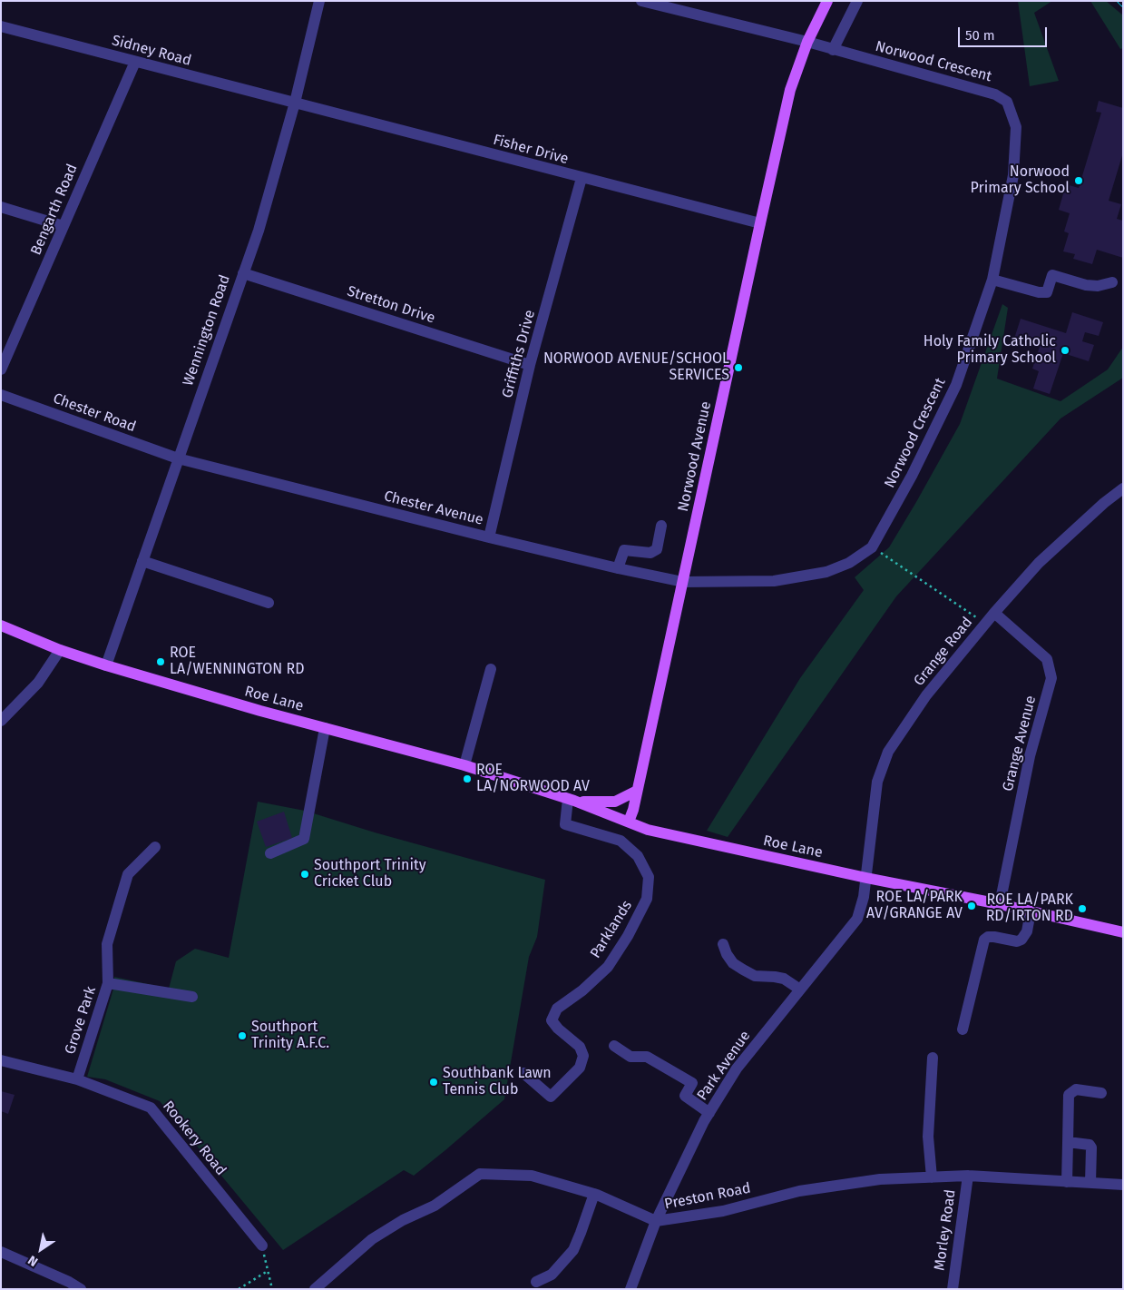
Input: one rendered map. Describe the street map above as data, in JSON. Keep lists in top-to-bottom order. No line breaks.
{"streets":{"main road":["Norwood Avenue","Roe Lane"],"street":["Sidney Road","Norwood Crescent","Fisher Drive","Bengarth Road","Stretton Drive","Wennington Road","Griffiths Drive","Chester Road","Chester Avenue","Grange Road","Grange Avenue","Parklands","Grove Park","Park Avenue","Rookery Road","Preston Road","Morley Road"]},"crossings":[["Sidney Road","Fisher Drive"],["Sidney Road","Bengarth Road"],["Sidney Road","Wennington Road"],["Norwood Crescent","Norwood Avenue"],["Norwood Crescent","Chester Avenue"],["Fisher Drive","Wennington Road"],["Fisher Drive","Griffiths Drive"],["Fisher Drive","Norwood Avenue"],["Stretton Drive","Wennington Road"],["Stretton Drive","Griffiths Drive"],["Wennington Road","Chester Road"],["Wennington Road","Chester Avenue"],["Wennington Road","Roe Lane"],["Griffiths Drive","Chester Avenue"],["Chester Road","Chester Avenue"],["Norwood Avenue","Chester Avenue"],["Norwood Avenue","Roe Lane"],["Grange Road","Roe Lane"],["Grange Road","Grange Avenue"],["Grange Road","Park Avenue"],["Roe Lane","Grange Avenue"],["Roe Lane","Parklands"],["Roe Lane","Park Avenue"],["Grove Park","Rookery Road"],["Park Avenue","Preston Road"],["Preston Road","Morley Road"]],"places":["Norwood Primary School","Holy Family Catholic Primary School","NORWOOD AVENUE/SCHOOL SERVICES","ROE LA/WENNINGTON RD","ROE LA/NORWOOD AV","Southport Trinity Cricket Club","ROE LA/PARK AV/GRANGE AV","ROE LA/PARK RD/IRTON RD","Southport Trinity A.F.C.","Southbank Lawn Tennis Club"],"scale_bar":"50 m","north":"bottom left"}
